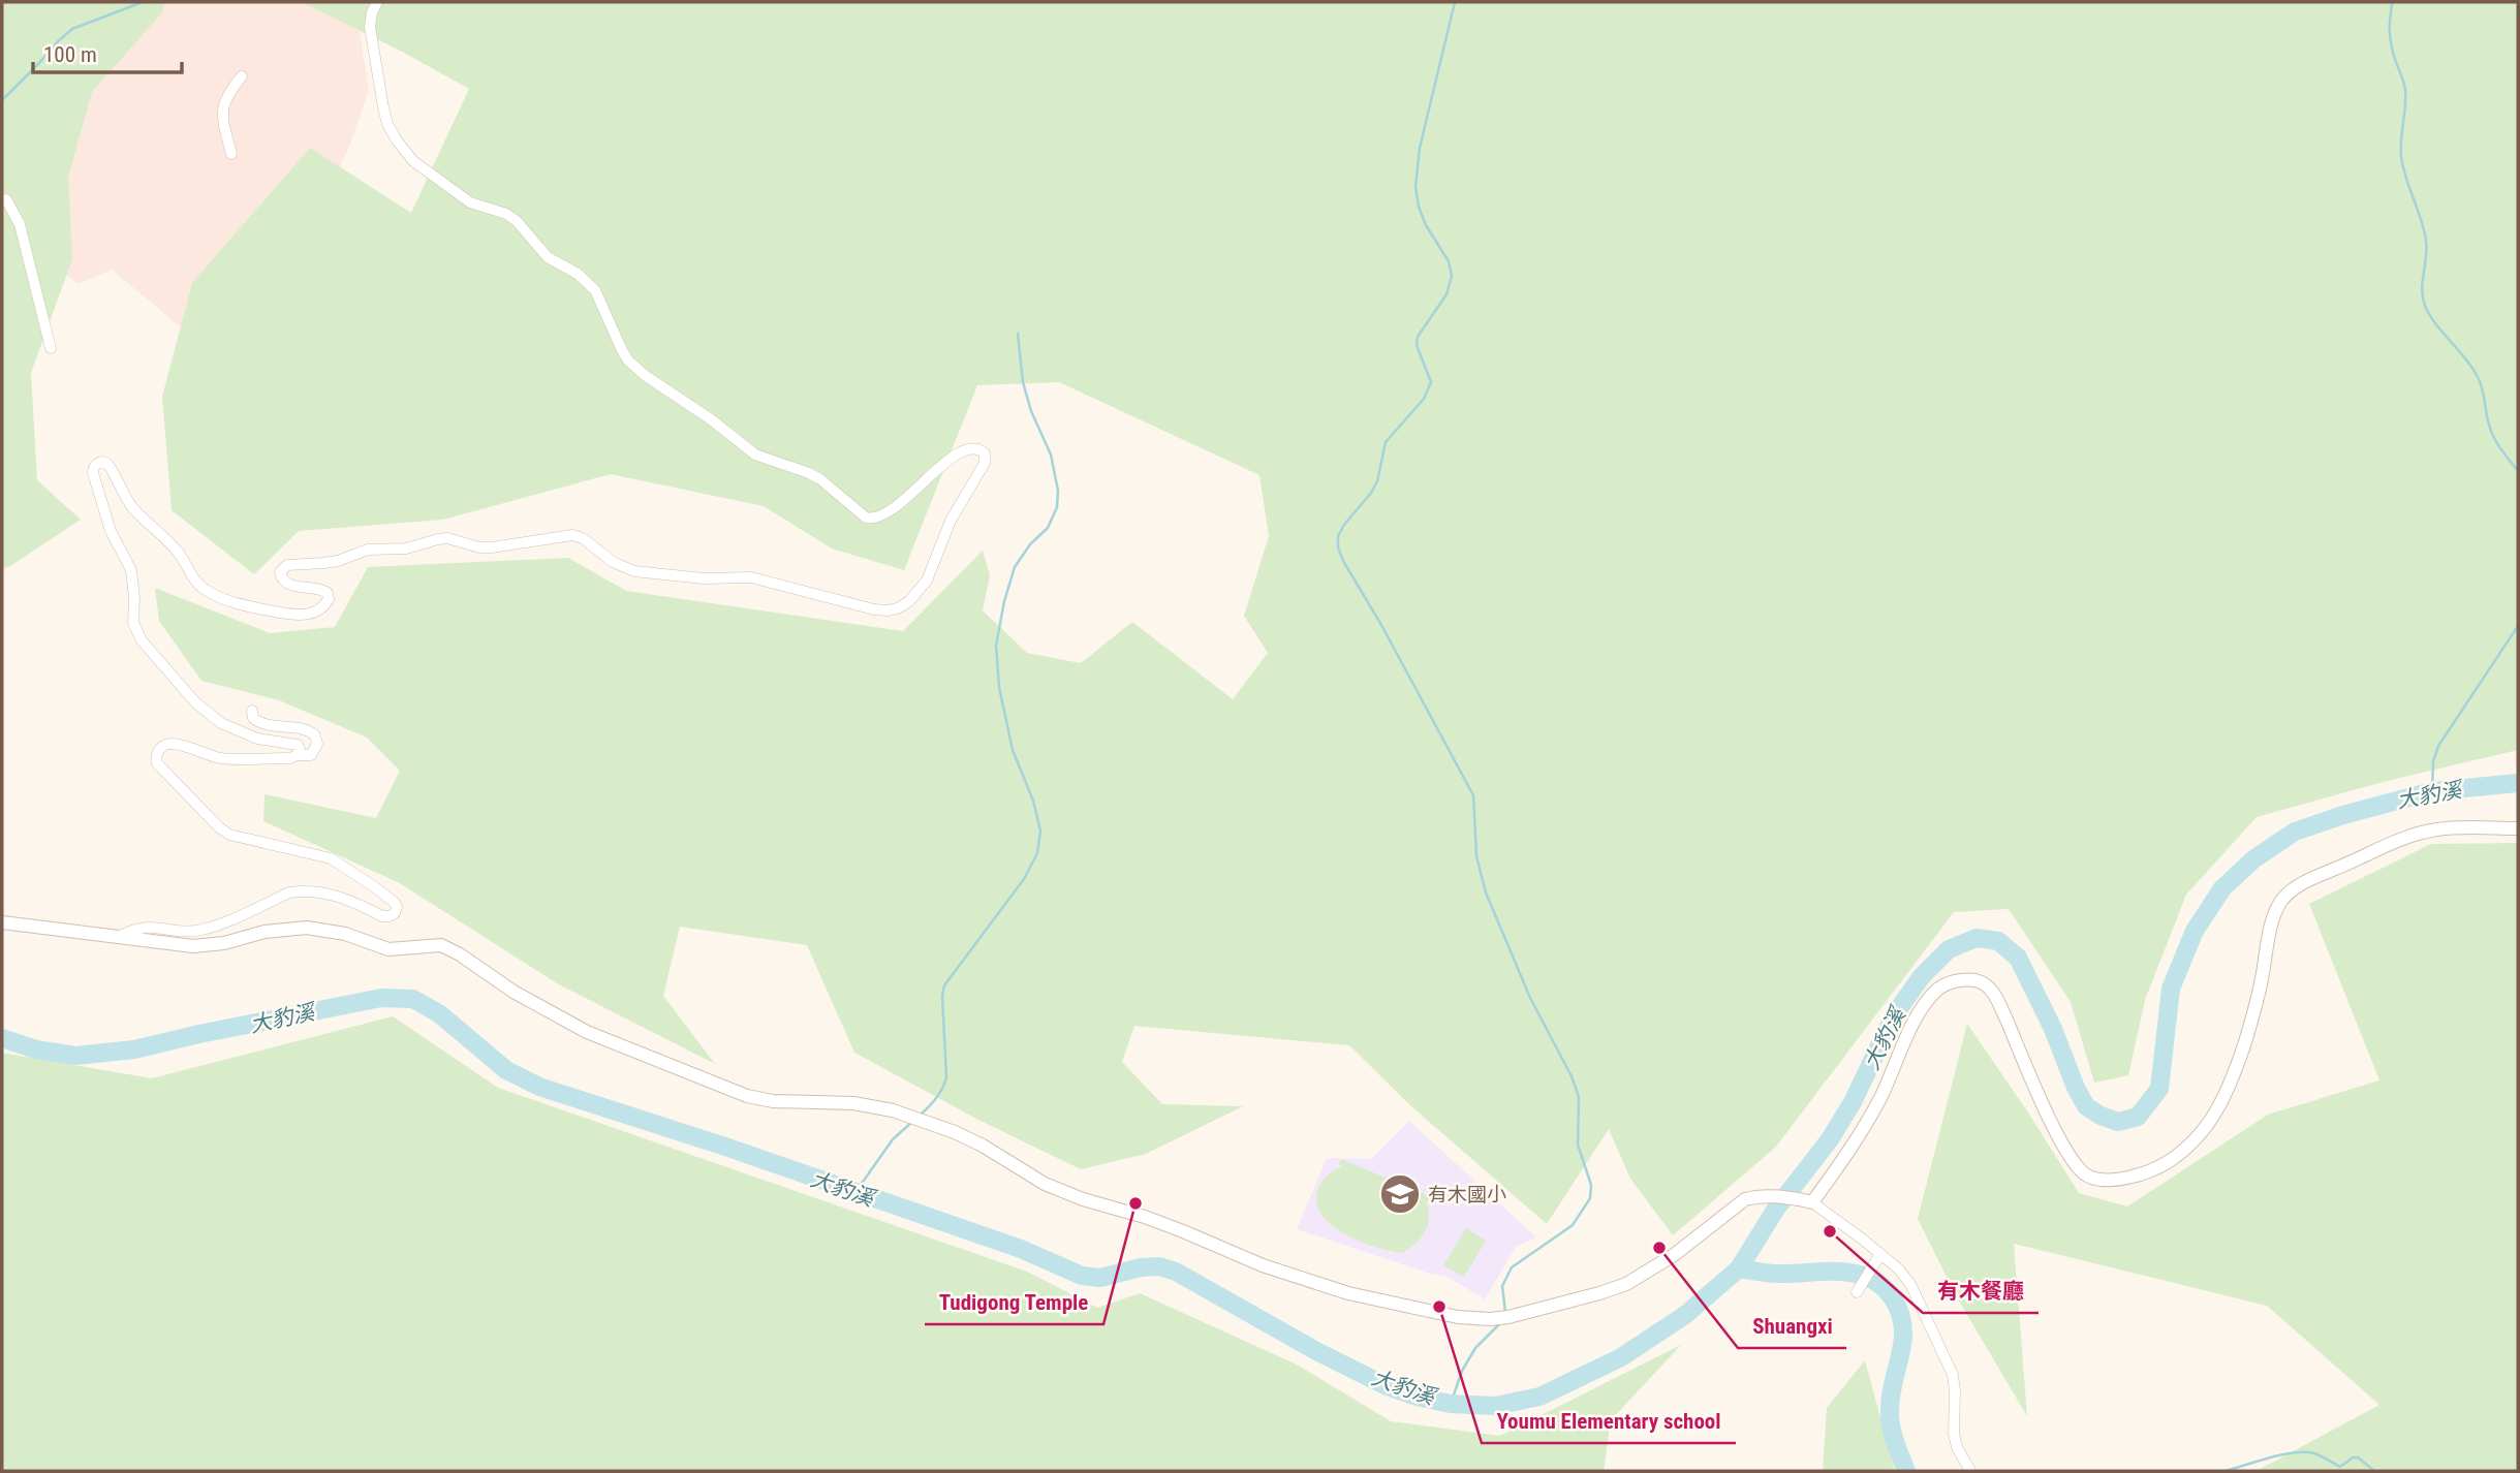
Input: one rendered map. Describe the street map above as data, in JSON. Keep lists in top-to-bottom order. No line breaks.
{"water":["大豹溪"],"places":{"school or university":["有木國小"],"other":["Tudigong Temple","有木餐廳","Shuangxi","Youmu Elementary school"]},"scale_bar":"100 m"}
